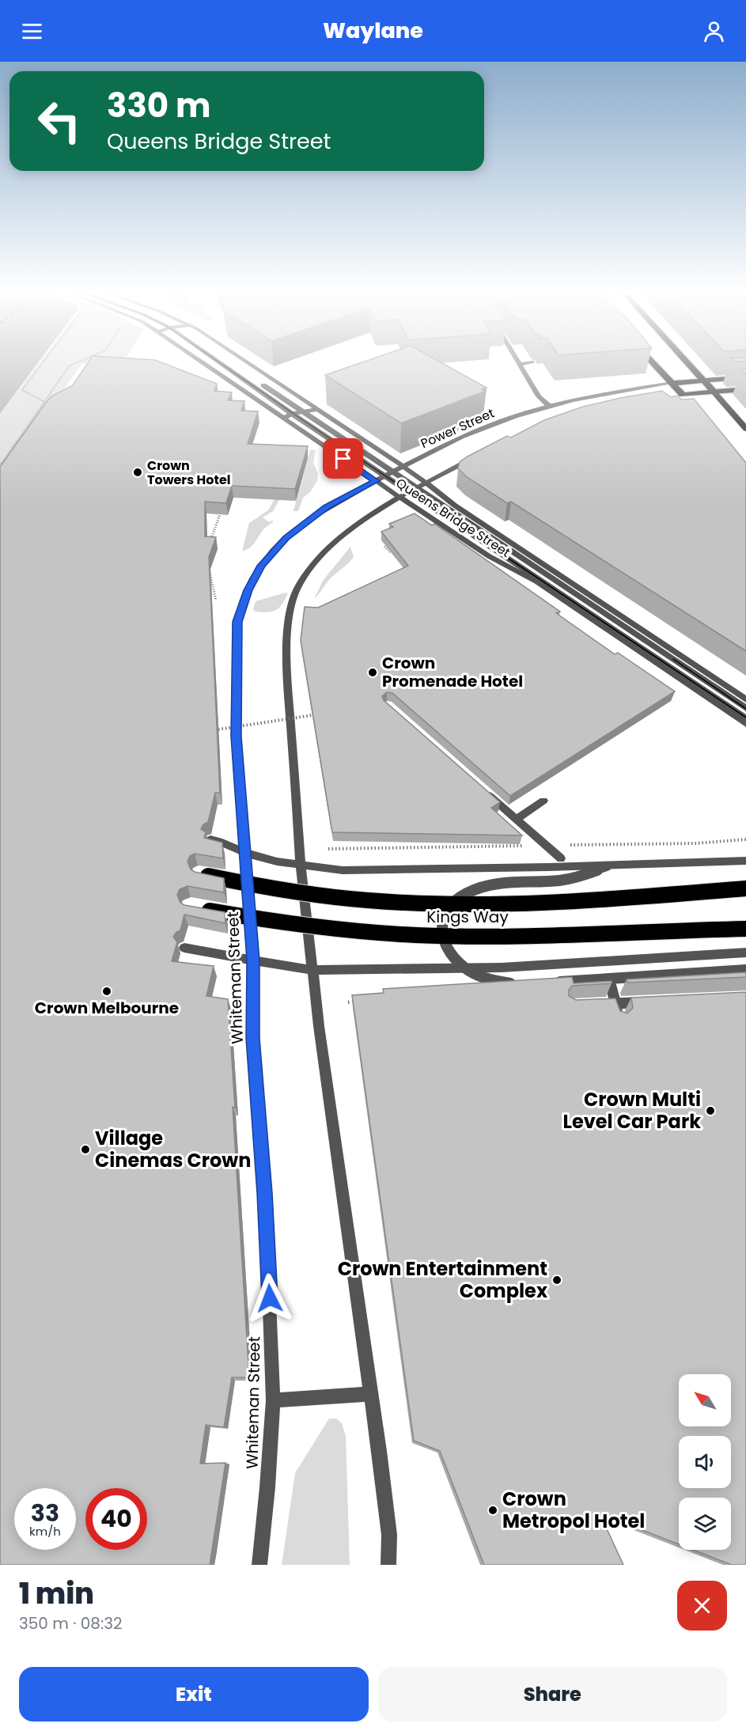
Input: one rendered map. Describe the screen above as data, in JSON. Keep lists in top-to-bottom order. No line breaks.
{"streets":{"highway":["Power Street","Kings Way"],"street":["Queens Bridge Street","Whiteman Street"]},"crossings":[["Power Street","Queens Bridge Street"],["Power Street","Whiteman Street"],["Queens Bridge Street","Whiteman Street"]],"places":["Crown Towers Hotel","Crown Promenade Hotel","Crown Melbourne","Crown Multi Level Car Park","Village Cinemas Crown","Crown Entertainment Complex","Crown Metropol Hotel"],"north":"top left","page":{"header":"Waylane","turn":["330 m","Queens Bridge Street"],"speed":"33 km/h","limit":"40","heading":["1 min","350 m · 08:32"],"buttons":["Exit","Share"]}}
